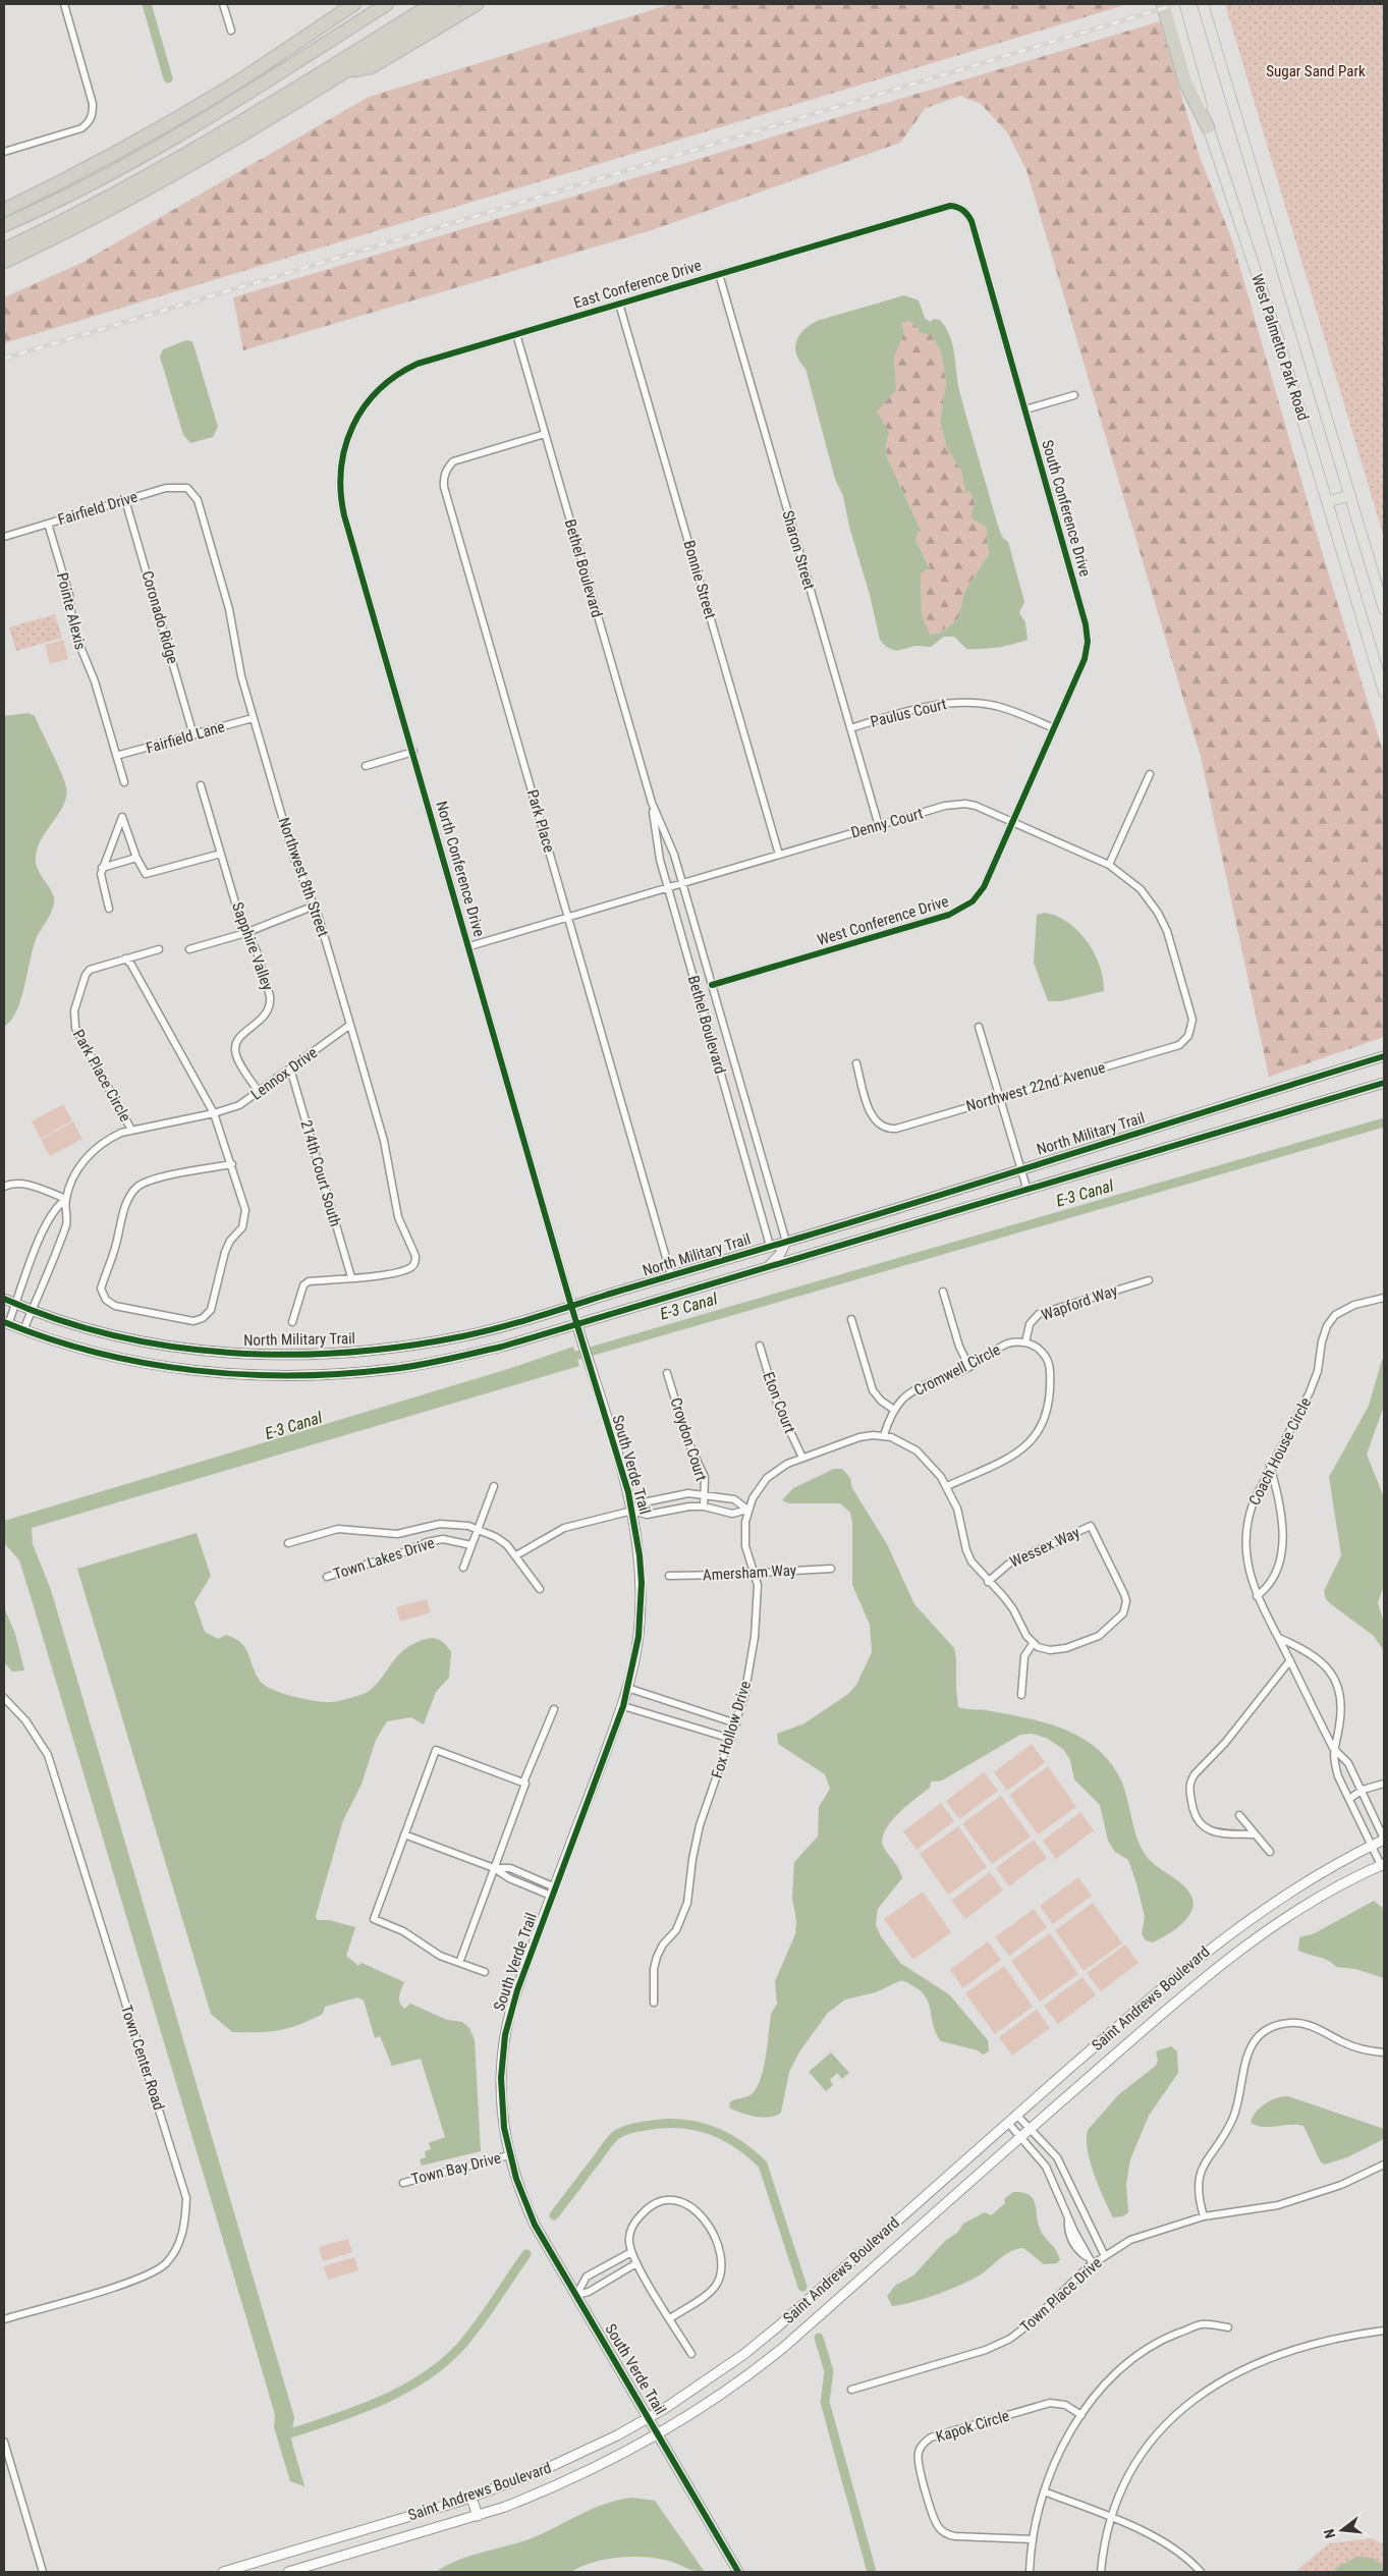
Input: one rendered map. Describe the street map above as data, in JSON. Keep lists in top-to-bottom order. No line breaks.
{"streets":{"main road":["West Palmetto Park Road","North Military Trail"],"street":["East Conference Drive","Fairfield Drive","South Conference Drive","Sharon Street","Bethel Boulevard","Bonnie Street","Pointe Alexis","Coronado Ridge","Paulus Court","Fairfield Lane","Park Place","Denny Court","North Conference Drive","Northwest 8th Street","West Conference Drive","Sapphire Valley","Lennox Drive","Park Place Circle","Northwest 22nd Avenue","214th Court South","Wapford Way","Cromwell Circle","Eton Court","Croydon Court","Coach House Circle","South Verde Trail","Wessex Way","Town Lakes Drive","Amersham Way","Fox Hollow Drive","Saint Andrews Boulevard","Town Center Road","Town Bay Drive","Town Place Drive","Kapok Circle"]},"crossings":[["East Conference Drive","South Conference Drive"],["East Conference Drive","Sharon Street"],["East Conference Drive","Bethel Boulevard"],["East Conference Drive","Bonnie Street"],["East Conference Drive","North Conference Drive"],["Fairfield Drive","Pointe Alexis"],["Fairfield Drive","Coronado Ridge"],["Fairfield Drive","Northwest 8th Street"],["South Conference Drive","Paulus Court"],["South Conference Drive","Denny Court"],["South Conference Drive","West Conference Drive"],["Sharon Street","Paulus Court"],["Sharon Street","Denny Court"],["Bethel Boulevard","Park Place"],["Bethel Boulevard","Denny Court"],["Bethel Boulevard","West Conference Drive"],["Bethel Boulevard","North Military Trail"],["Bonnie Street","Denny Court"],["Pointe Alexis","Fairfield Lane"],["Coronado Ridge","Fairfield Lane"],["Fairfield Lane","Northwest 8th Street"],["Park Place","Denny Court"],["Park Place","North Military Trail"],["Denny Court","North Conference Drive"],["Denny Court","West Conference Drive"],["Denny Court","Northwest 22nd Avenue"],["North Conference Drive","North Military Trail"],["North Conference Drive","South Verde Trail"],["Northwest 8th Street","Lennox Drive"],["Northwest 8th Street","214th Court South"],["Sapphire Valley","Lennox Drive"],["Lennox Drive","Park Place Circle"],["Lennox Drive","North Military Trail"],["Lennox Drive","214th Court South"],["North Military Trail","South Verde Trail"],["Wapford Way","Cromwell Circle"],["Cromwell Circle","Fox Hollow Drive"],["Eton Court","Fox Hollow Drive"],["Coach House Circle","Saint Andrews Boulevard"],["South Verde Trail","Saint Andrews Boulevard"],["South Verde Trail","Town Bay Drive"],["Wessex Way","Fox Hollow Drive"],["Amersham Way","Fox Hollow Drive"]],"water":["E-3 Canal"],"parks":["Sugar Sand Park"],"north":"left"}
